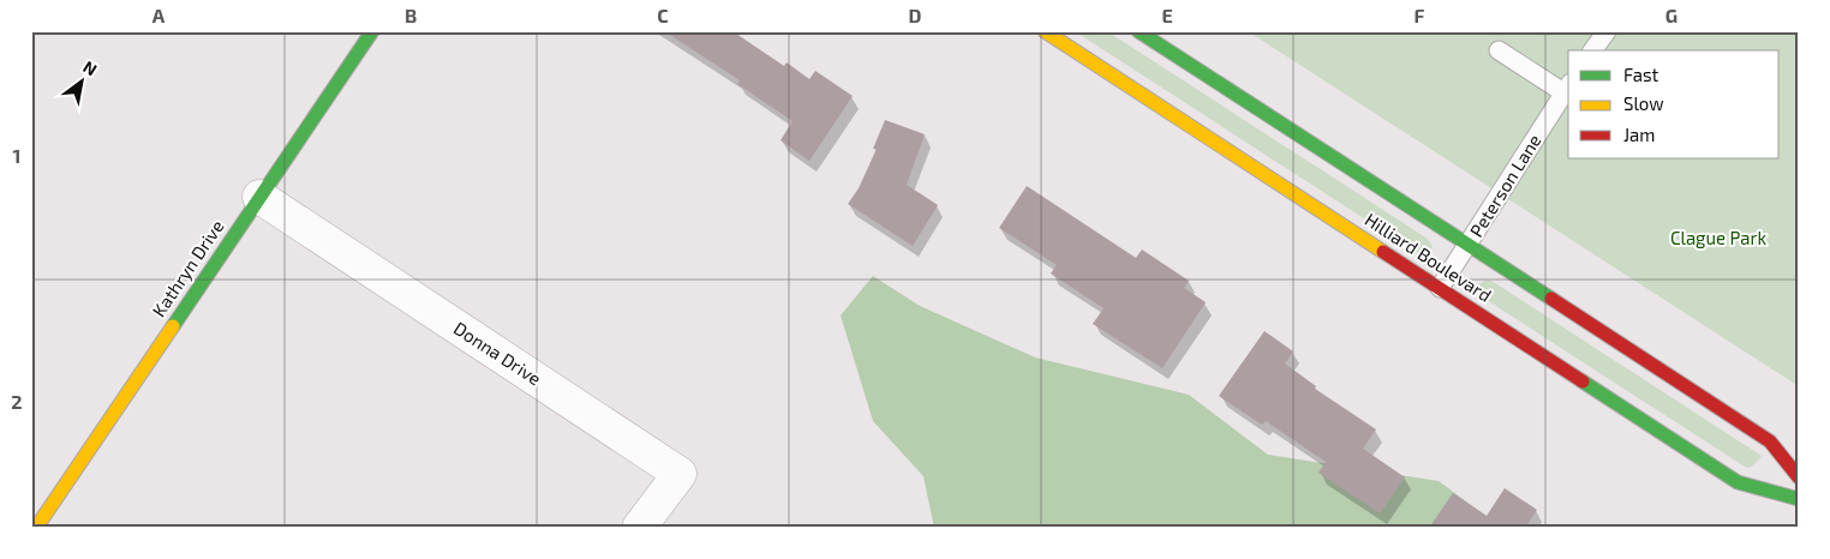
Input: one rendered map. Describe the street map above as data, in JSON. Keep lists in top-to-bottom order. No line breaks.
{"streets":{"main road":["Hilliard Boulevard","Kathryn Drive"],"street":["Donna Drive"],"lane":["Peterson Lane"]},"crossings":[["Peterson Lane","Hilliard Boulevard"],["Kathryn Drive","Donna Drive"]],"parks":["Clague Park"],"legend":["Fast","Slow","Jam"],"north":"top right","grid":{"columns":["A","B","C","D","E","F","G"],"rows":["1","2"]}}
